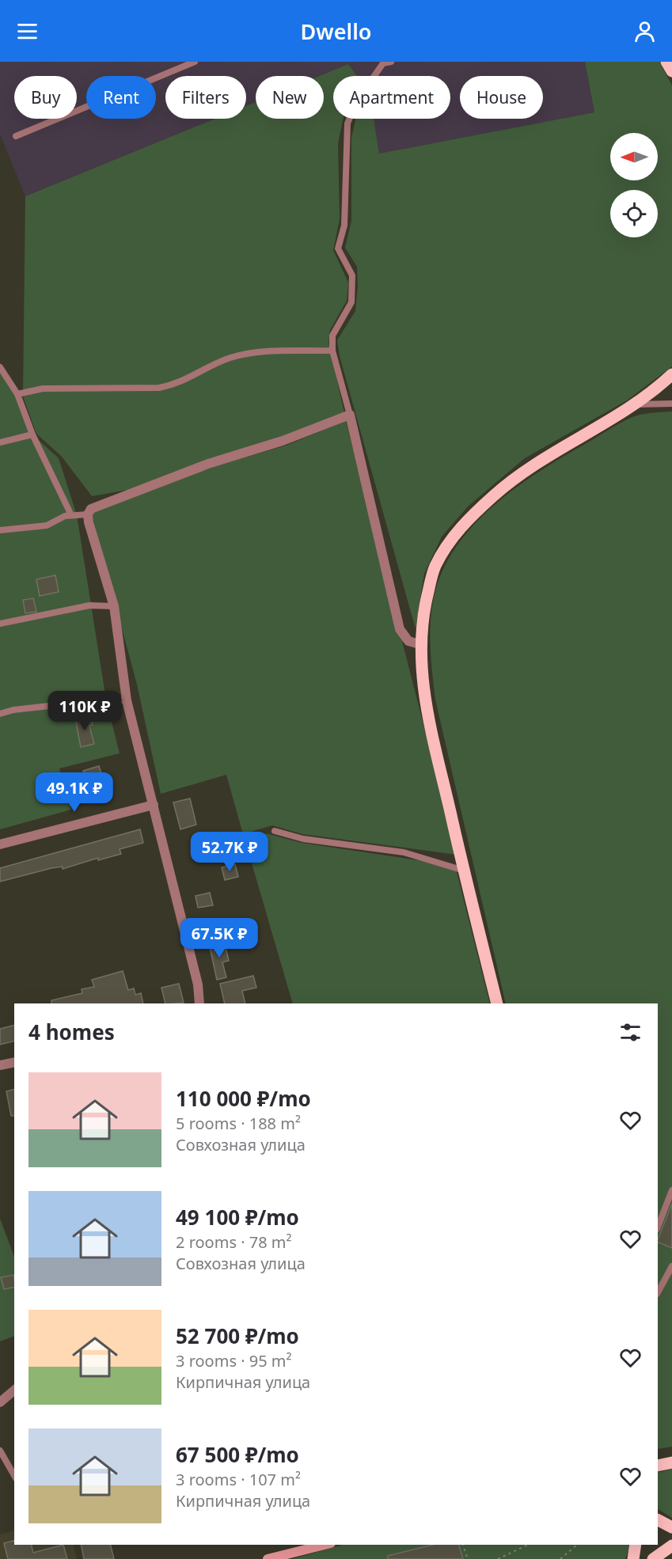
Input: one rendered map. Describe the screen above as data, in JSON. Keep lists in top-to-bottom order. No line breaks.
{"north":"left","page":{"header":"Dwello","chip":["Buy","Rent","Filters","New","Apartment","House"],"price":["110K ₽","49.1K ₽","52.7K ₽","67.5K ₽"],"heading":"4 homes","list":[{"name":"110 000 ₽/mo","note":"5 rooms · 188 m² · Совхозная улица"},{"name":"49 100 ₽/mo","note":"2 rooms · 78 m² · Совхозная улица"},{"name":"52 700 ₽/mo","note":"3 rooms · 95 m² · Кирпичная улица"},{"name":"67 500 ₽/mo","note":"3 rooms · 107 m² · Кирпичная улица"}]}}
